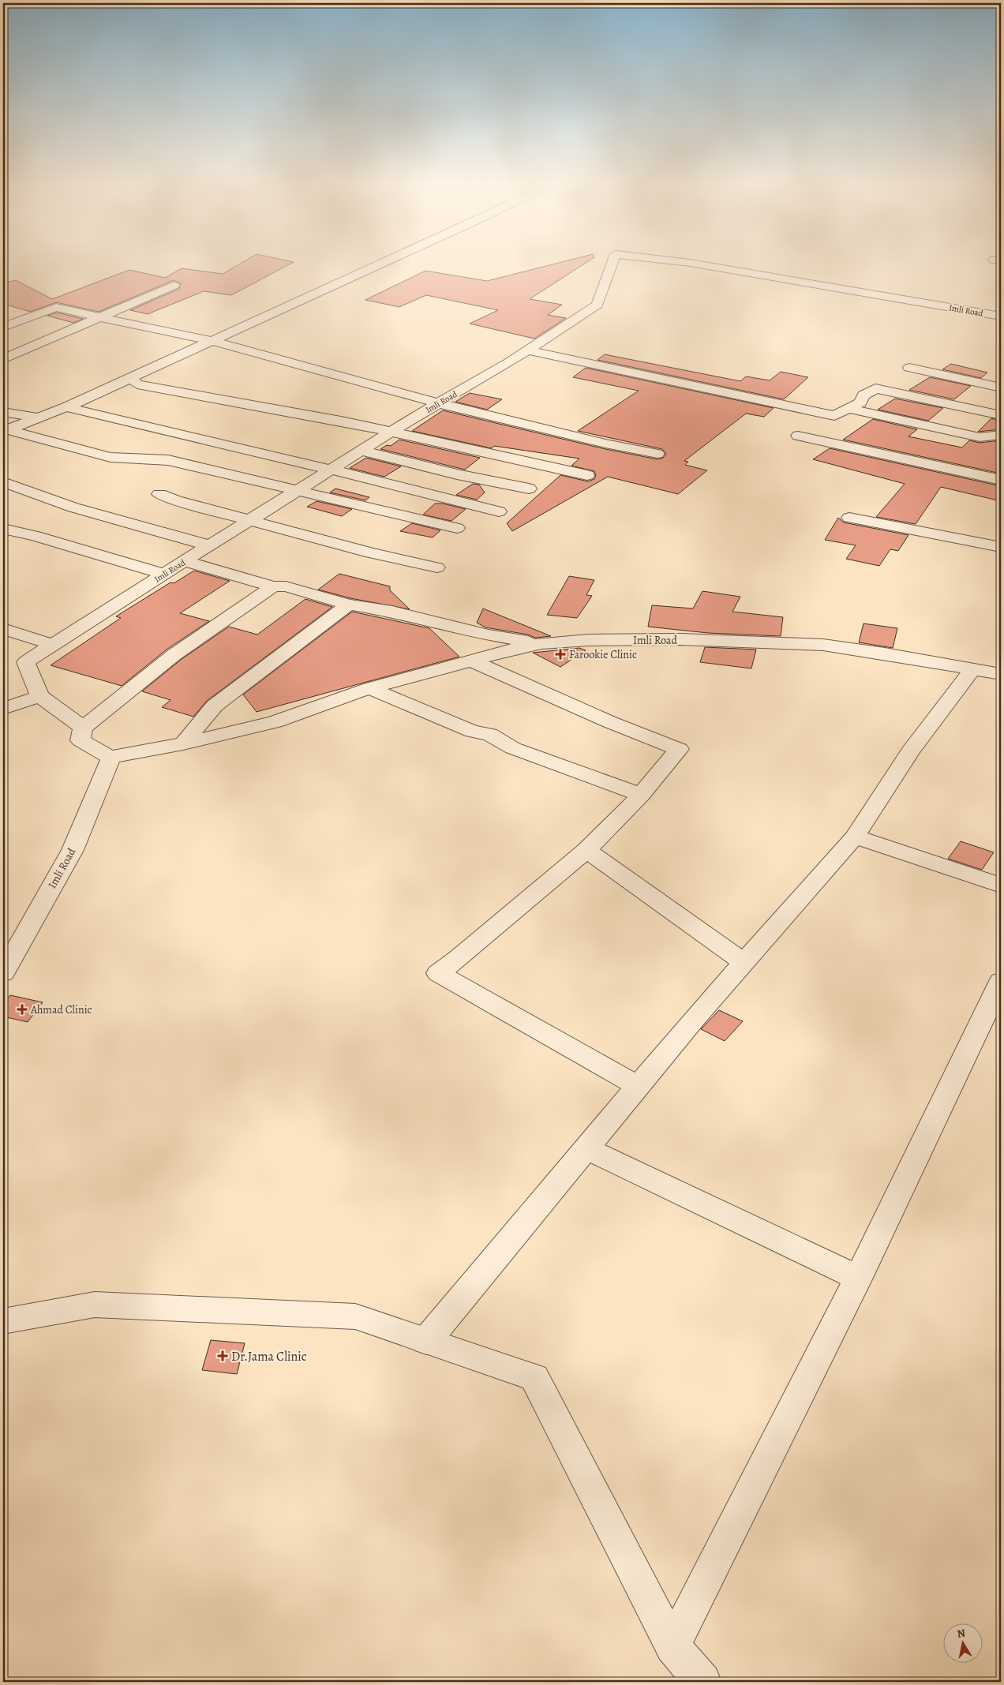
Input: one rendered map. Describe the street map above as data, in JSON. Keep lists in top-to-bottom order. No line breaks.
{"streets":{"street":["Imli Road"]},"places":{"health":["Farookie Clinic","Ahmad Clinic","Dr.Jama Clinic"]},"north":"top"}
